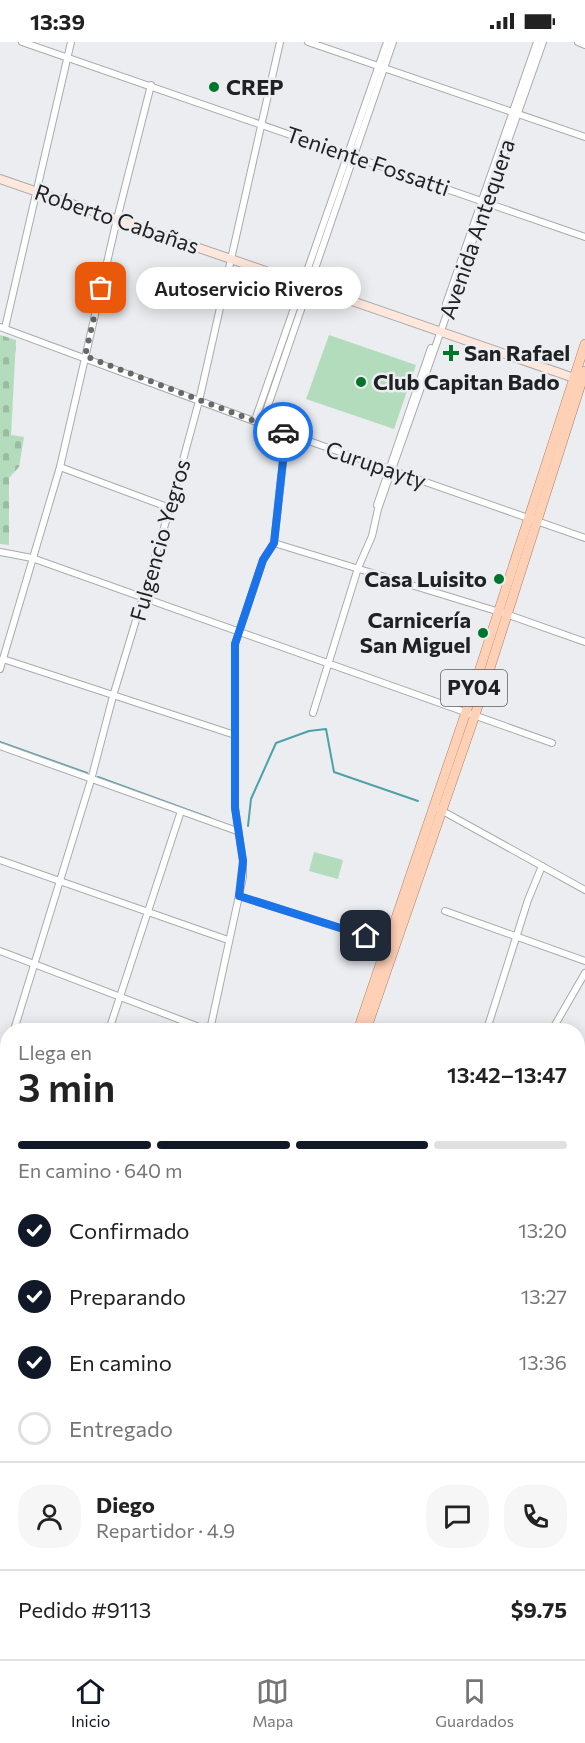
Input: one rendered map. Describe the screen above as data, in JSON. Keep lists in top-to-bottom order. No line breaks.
{"streets":{"main road":["Roberto Cabañas","PY04"],"street":["Teniente Fossatti","Avenida Antequera","Curupayty","Fulgencio Yegros"]},"crossings":[["Teniente Fossatti","Avenida Antequera"],["Teniente Fossatti","Fulgencio Yegros"],["Roberto Cabañas","Avenida Antequera"],["Roberto Cabañas","Fulgencio Yegros"],["Roberto Cabañas","PY04"],["Avenida Antequera","Curupayty"],["Curupayty","Fulgencio Yegros"],["Curupayty","PY04"]],"places":{"other":["CREP","Autoservicio Riveros","Club Capitan Bado","Casa Luisito","Carnicería San Miguel"],"health":["San Rafael"]},"page":{"status":"13:39","bubble":"Autoservicio Riveros","heading":["3 min","Llega en","13:42–13:47"],"panel":["Diego","Repartidor · 4.9","Pedido #9113","$9.75"],"bar":"En camino · 640 m","list":[["Confirmado","13:20"],["Preparando","13:27"],["En camino","13:36"],"Entregado"],"tabs":["Inicio","Mapa","Guardados"]}}
